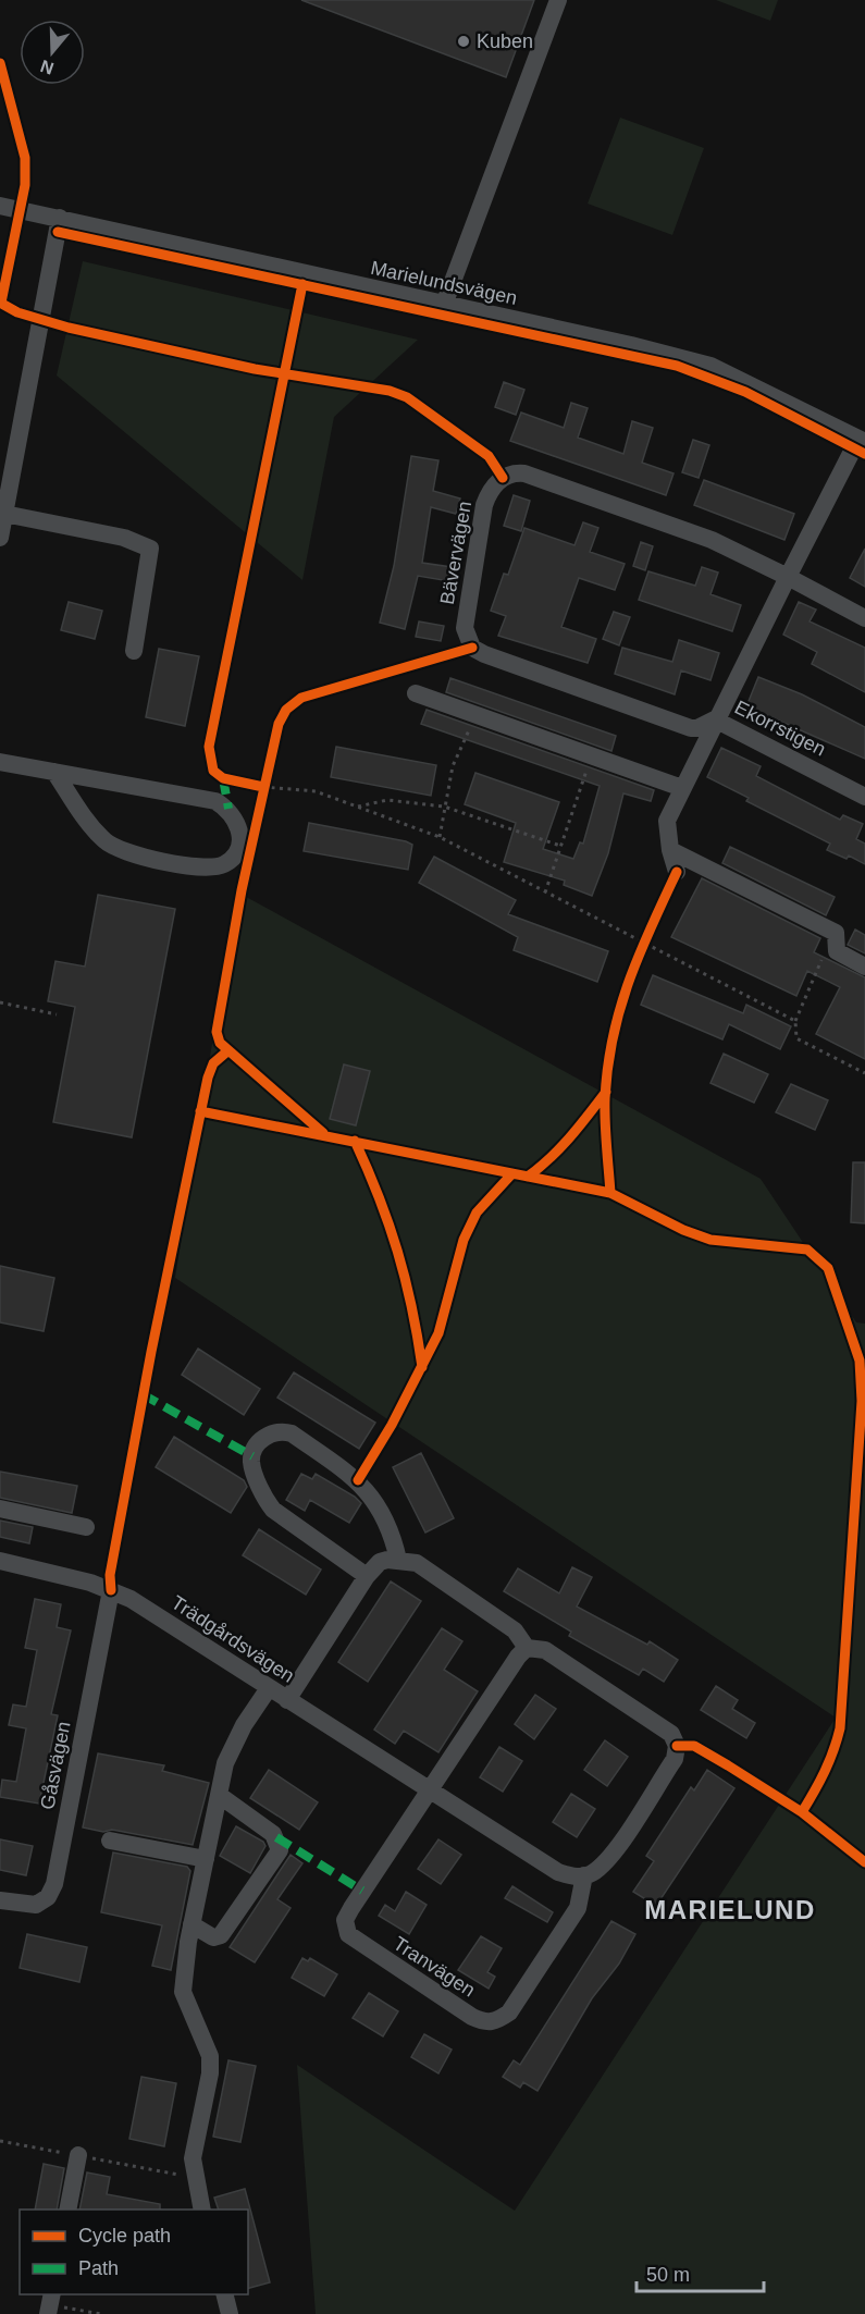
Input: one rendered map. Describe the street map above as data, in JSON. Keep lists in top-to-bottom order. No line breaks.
{"streets":{"street":["Marielundsvägen","Bävervägen","Ekorrstigen","Trädgårdsvägen","Gåsvägen","Tranvägen"]},"crossings":[["Marielundsvägen","Ekorrstigen"],["Bävervägen","Ekorrstigen"],["Trädgårdsvägen","Gåsvägen"],["Trädgårdsvägen","Tranvägen"]],"districts":["MARIELUND"],"places":["Kuben"],"legend":["Cycle path","Path"],"scale_bar":"50 m","north":"bottom"}
